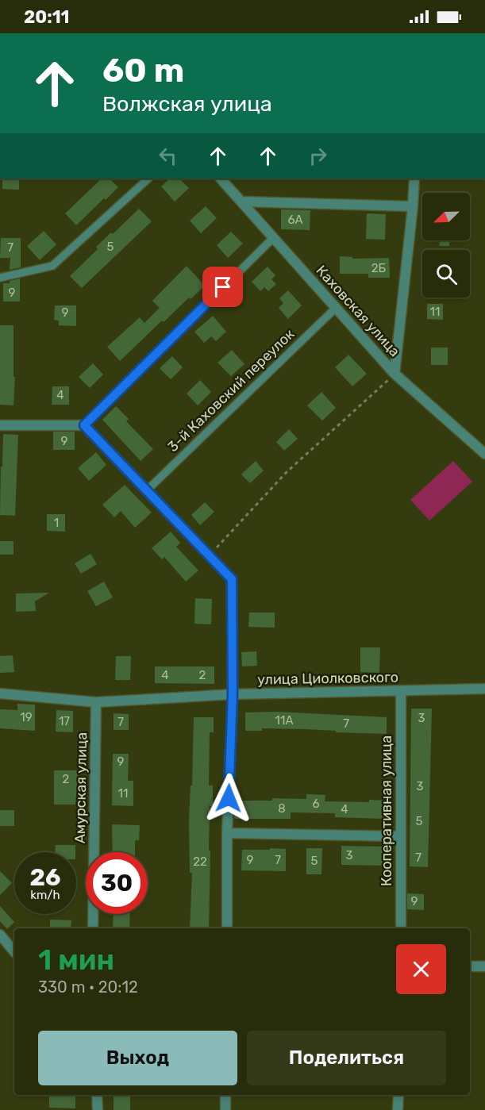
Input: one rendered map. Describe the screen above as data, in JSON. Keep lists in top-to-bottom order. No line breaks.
{"streets":{"street":["Каховская улица","улица Циолковского","Амурская улица","Кооперативная улица"],"lane":["3-й Каховский переулок"]},"crossings":[["Каховская улица","3-й Каховский переулок"],["улица Циолковского","Амурская улица"],["улица Циолковского","Кооперативная улица"]],"house_numbers":["6А","5","7","2Б","9","11","9","4","9","1","4","2","19","3","11А","17","7","7","9","2","3","11","6","8","4","5","3","7","9","7","5","22","9"],"north":"bottom left","page":{"status":"20:11","turn":["60 m","Волжская улица"],"speed":"26 km/h","limit":"30","heading":["1 мин","330 m · 20:12"],"buttons":["Выход","Поделиться"]}}
